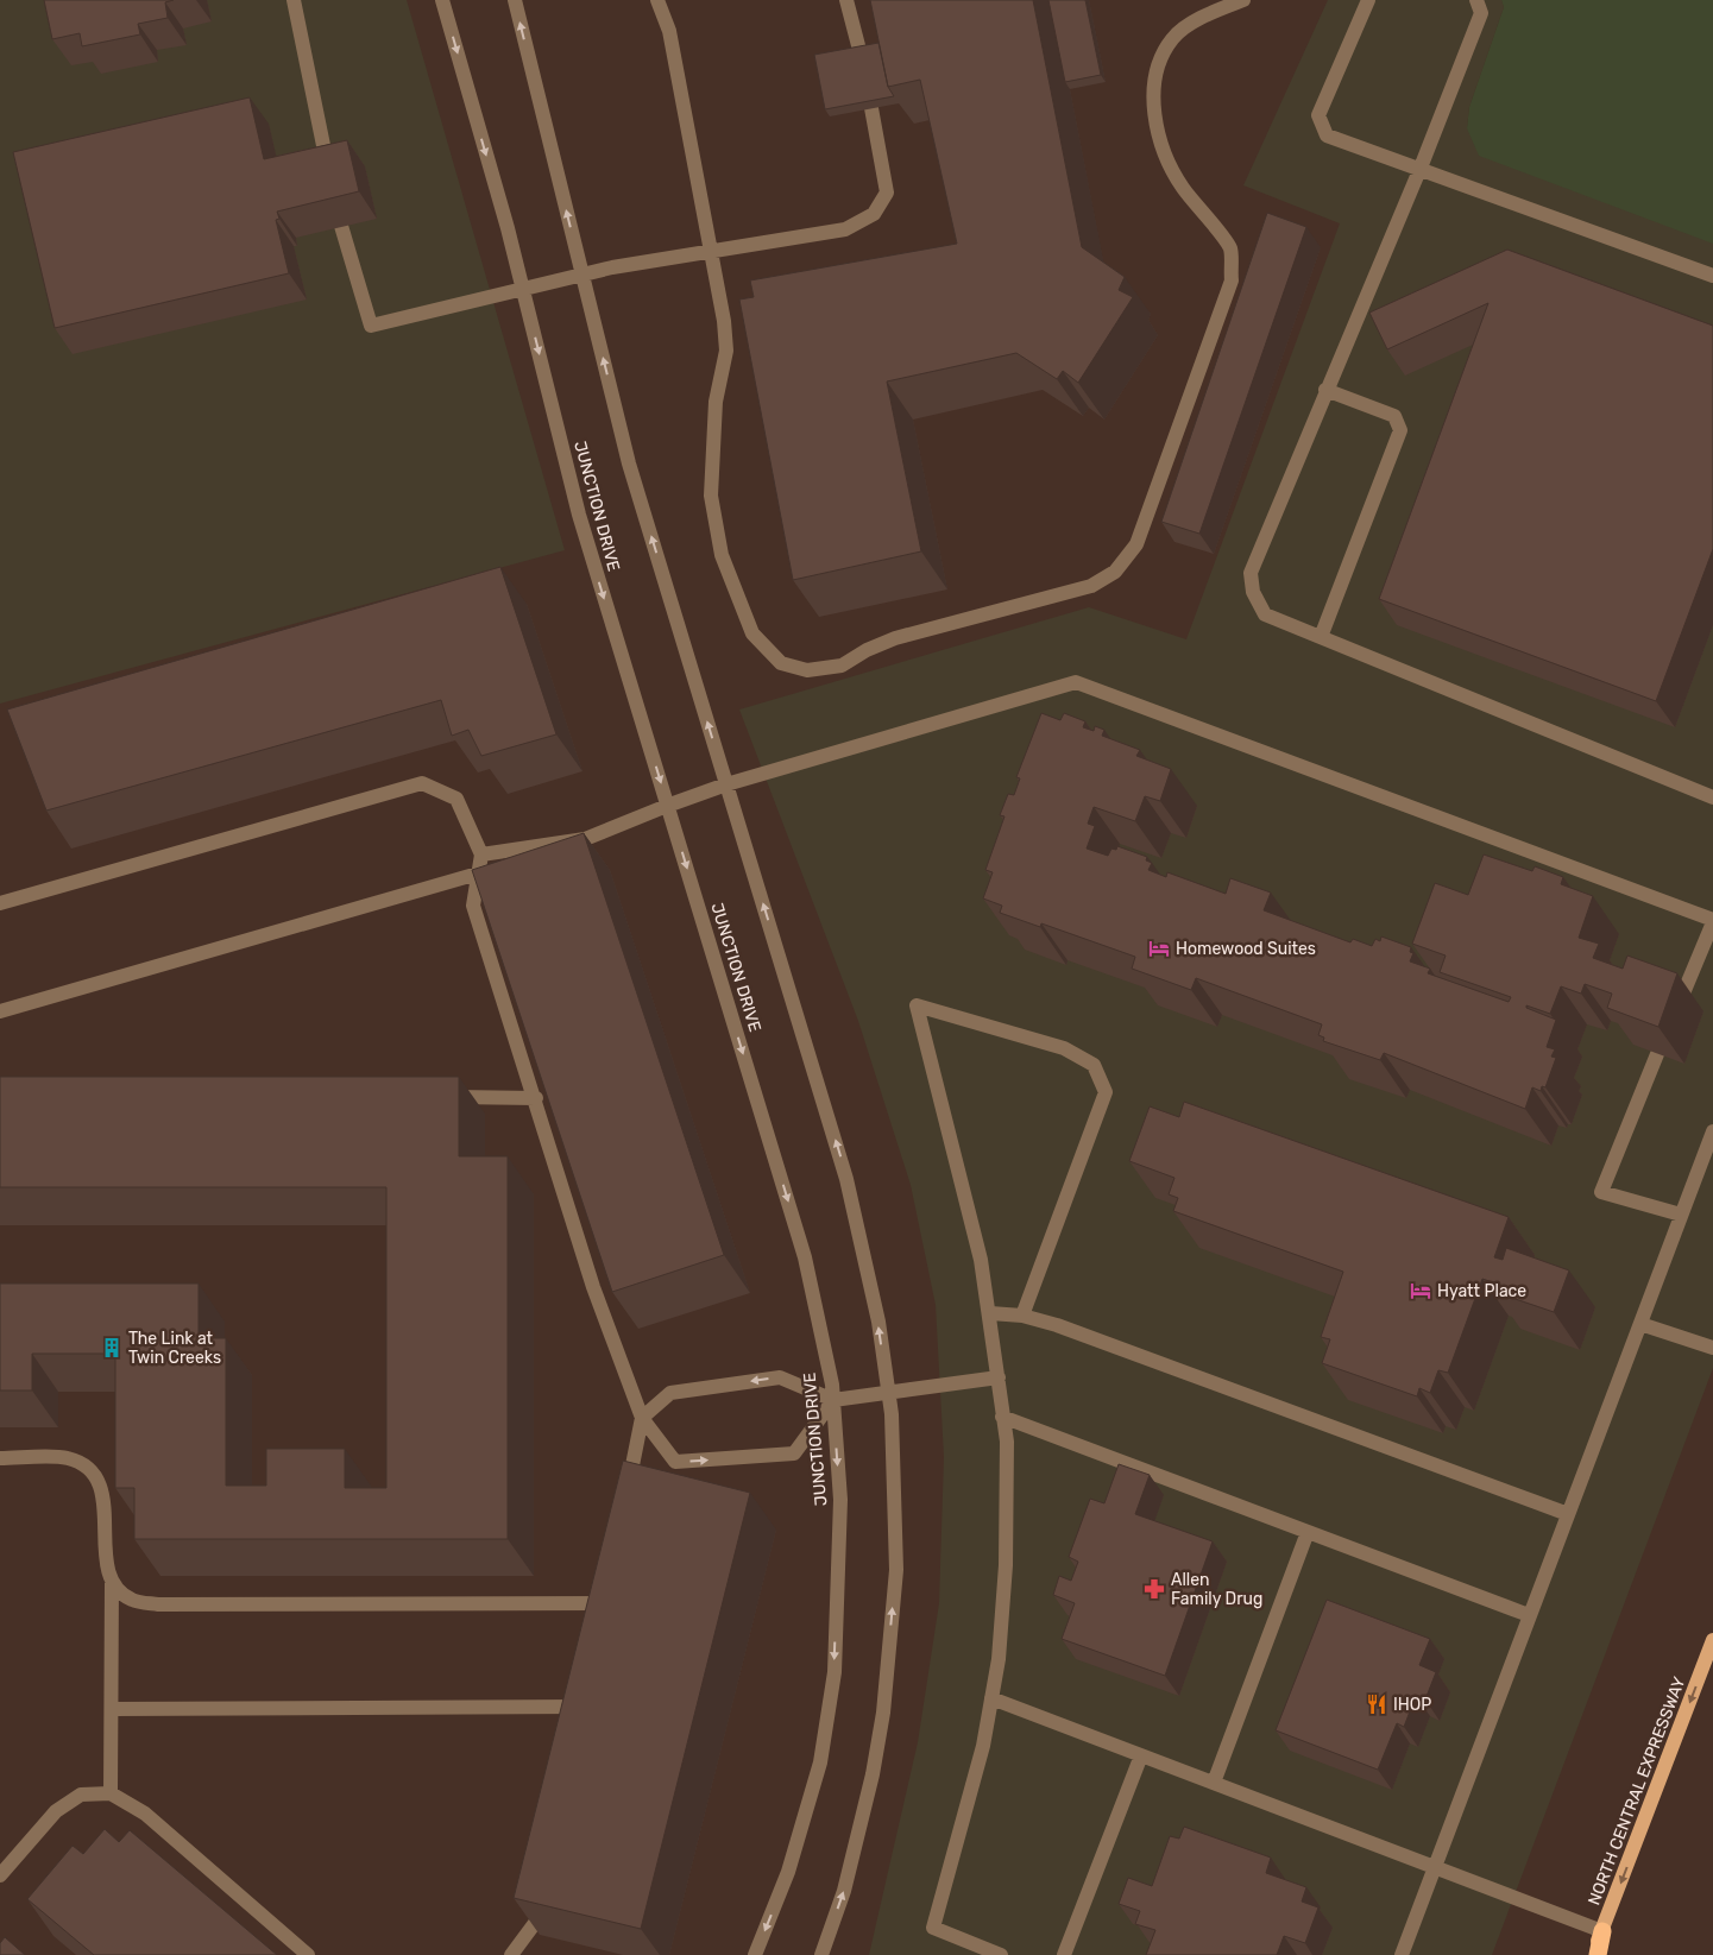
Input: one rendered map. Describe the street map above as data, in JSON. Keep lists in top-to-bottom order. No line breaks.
{"streets":{"main road":["NORTH CENTRAL EXPRESSWAY"],"street":["JUNCTION DRIVE"]},"one_way":["NORTH CENTRAL EXPRESSWAY"],"places":{"hotel":["Homewood Suites","Hyatt Place"],"building":["The Link at Twin Creeks"],"pharmacy":["Allen Family Drug"],"restaurant":["IHOP"]}}
